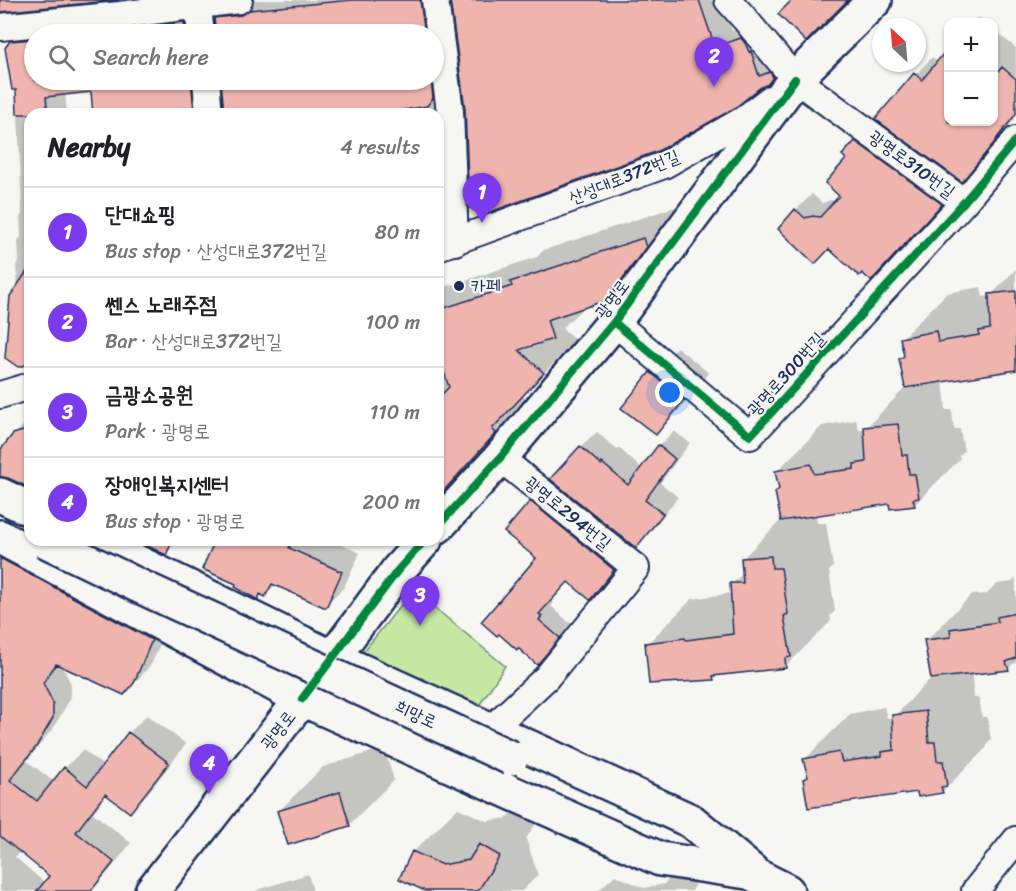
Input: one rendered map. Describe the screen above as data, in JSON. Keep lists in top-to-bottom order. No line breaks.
{"streets":{"main road":["광명로","희망로"],"street":["광명로310번길","산성대로372번길","광명로300번길","광명로294번길"]},"crossings":[["광명로310번길","산성대로372번길"],["광명로310번길","광명로"],["광명로310번길","광명로300번길"],["산성대로372번길","광명로"],["광명로","광명로300번길"],["광명로","광명로294번길"]],"places":["카페"],"north":"top left","page":{"map_buttons":["+","−"],"search":"Search here","pins":["2","1","3","4"],"heading":["Nearby","4 results"],"list":[{"mark":"1","name":"단대쇼핑","note":"Bus stop · 산성대로372번길","value":"80 m"},{"mark":"2","name":"쎈스 노래주점","note":"Bar · 산성대로372번길","value":"100 m"},{"mark":"3","name":"금광소공원","note":"Park · 광명로","value":"110 m"},{"mark":"4","name":"장애인복지센터","note":"Bus stop · 광명로","value":"200 m"}]}}
